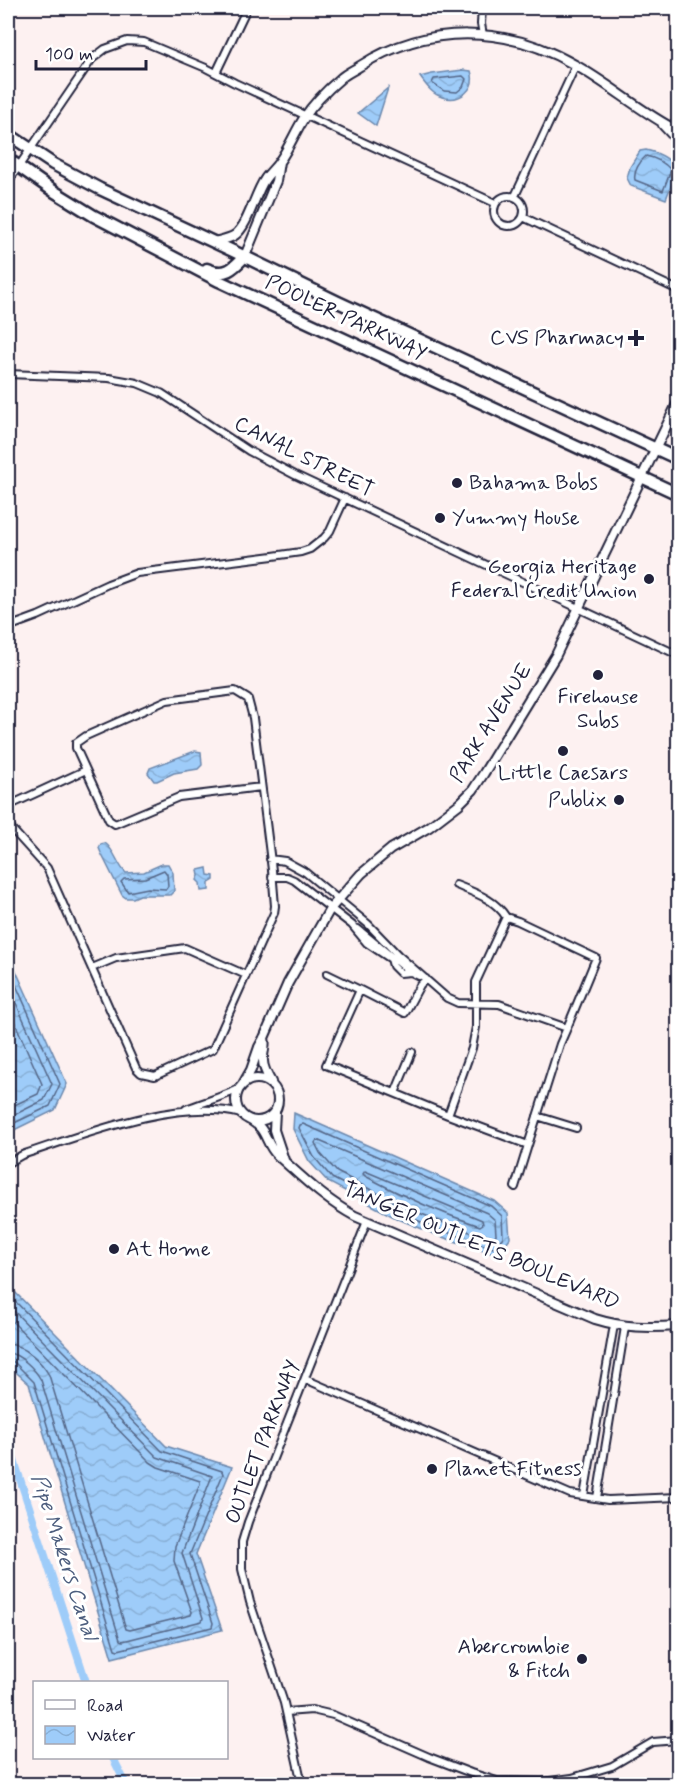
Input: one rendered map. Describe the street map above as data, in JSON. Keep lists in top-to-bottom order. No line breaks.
{"streets":{"main road":["POOLER PARKWAY"],"street":["CANAL STREET","PARK AVENUE","TANGER OUTLETS BOULEVARD","OUTLET PARKWAY"]},"crossings":[["POOLER PARKWAY","PARK AVENUE"],["CANAL STREET","PARK AVENUE"],["PARK AVENUE","TANGER OUTLETS BOULEVARD"],["TANGER OUTLETS BOULEVARD","OUTLET PARKWAY"]],"water":["Pipe Makers Canal"],"places":{"health":["CVS Pharmacy"],"other":["Bahama Bobs","Yummy House","Georgia Heritage Federal Credit Union","Firehouse Subs","Little Caesars","Publix","At Home","Planet Fitness","Abercrombie & Fitch"]},"legend":["Road","Water"],"scale_bar":"100 m"}
